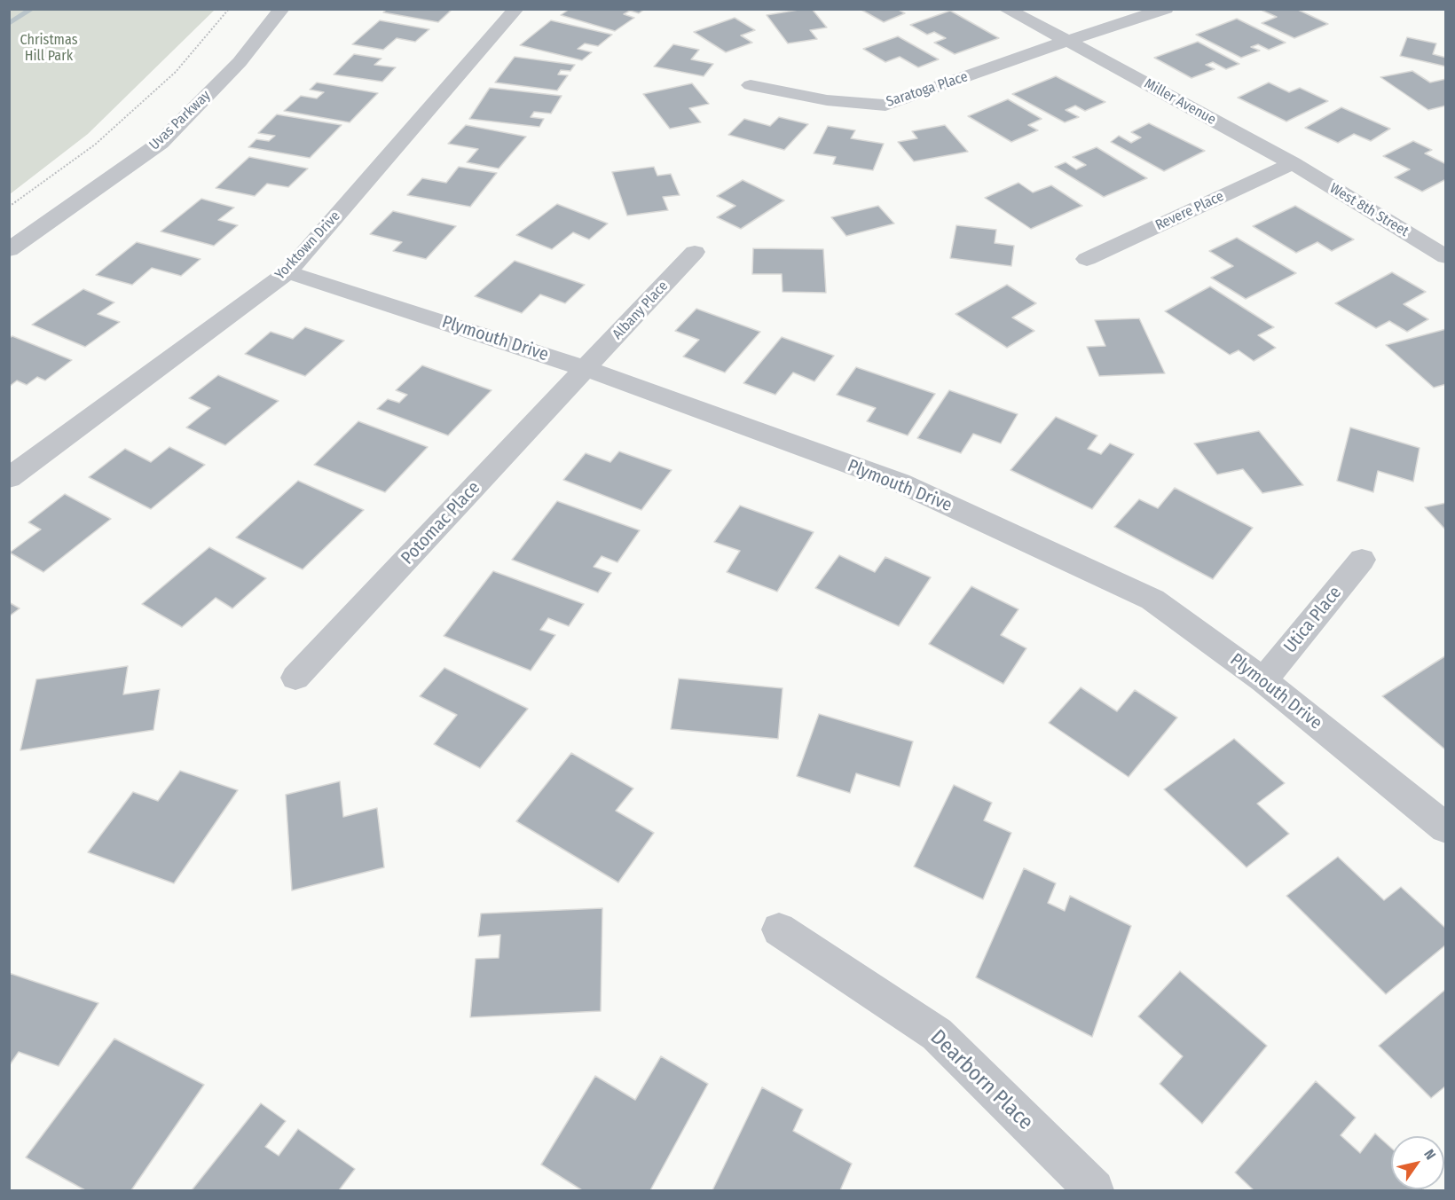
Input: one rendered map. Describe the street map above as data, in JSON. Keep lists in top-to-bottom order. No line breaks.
{"streets":{"street":["Saratoga Place","Miller Avenue","Uvas Parkway","West 8th Street","Revere Place","Yorktown Drive","Albany Place","Plymouth Drive","Potomac Place","Utica Place","Dearborn Place"]},"crossings":[["Saratoga Place","Miller Avenue"],["Miller Avenue","West 8th Street"],["Miller Avenue","Revere Place"],["West 8th Street","Revere Place"],["Yorktown Drive","Plymouth Drive"],["Albany Place","Plymouth Drive"],["Albany Place","Potomac Place"],["Plymouth Drive","Potomac Place"],["Plymouth Drive","Utica Place"]],"parks":["Christmas Hill Park"],"north":"top right"}
